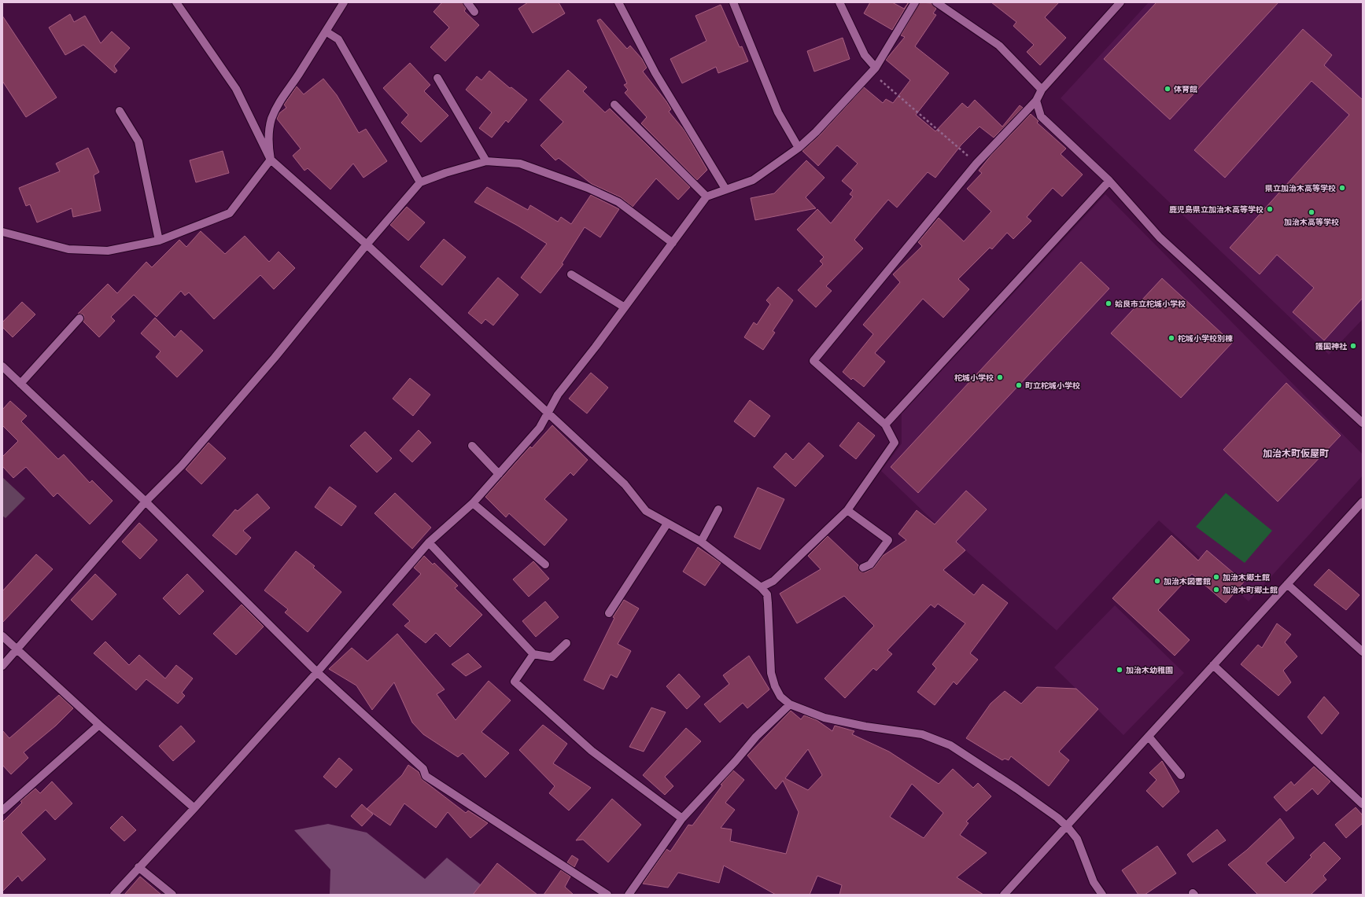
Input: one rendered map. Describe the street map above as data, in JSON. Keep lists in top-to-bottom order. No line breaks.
{"districts":["加治木町仮屋町"],"places":["体育館","県立加治木高等学校","鹿児島県立加治木高等学校","加治木高等学校","姶良市立柁城小学校","柁城小学校別棟","護国神社","柁城小学校","町立柁城小学校","加治木郷土館","加治木図書館","加治木町郷土館","加治木幼稚園"]}
